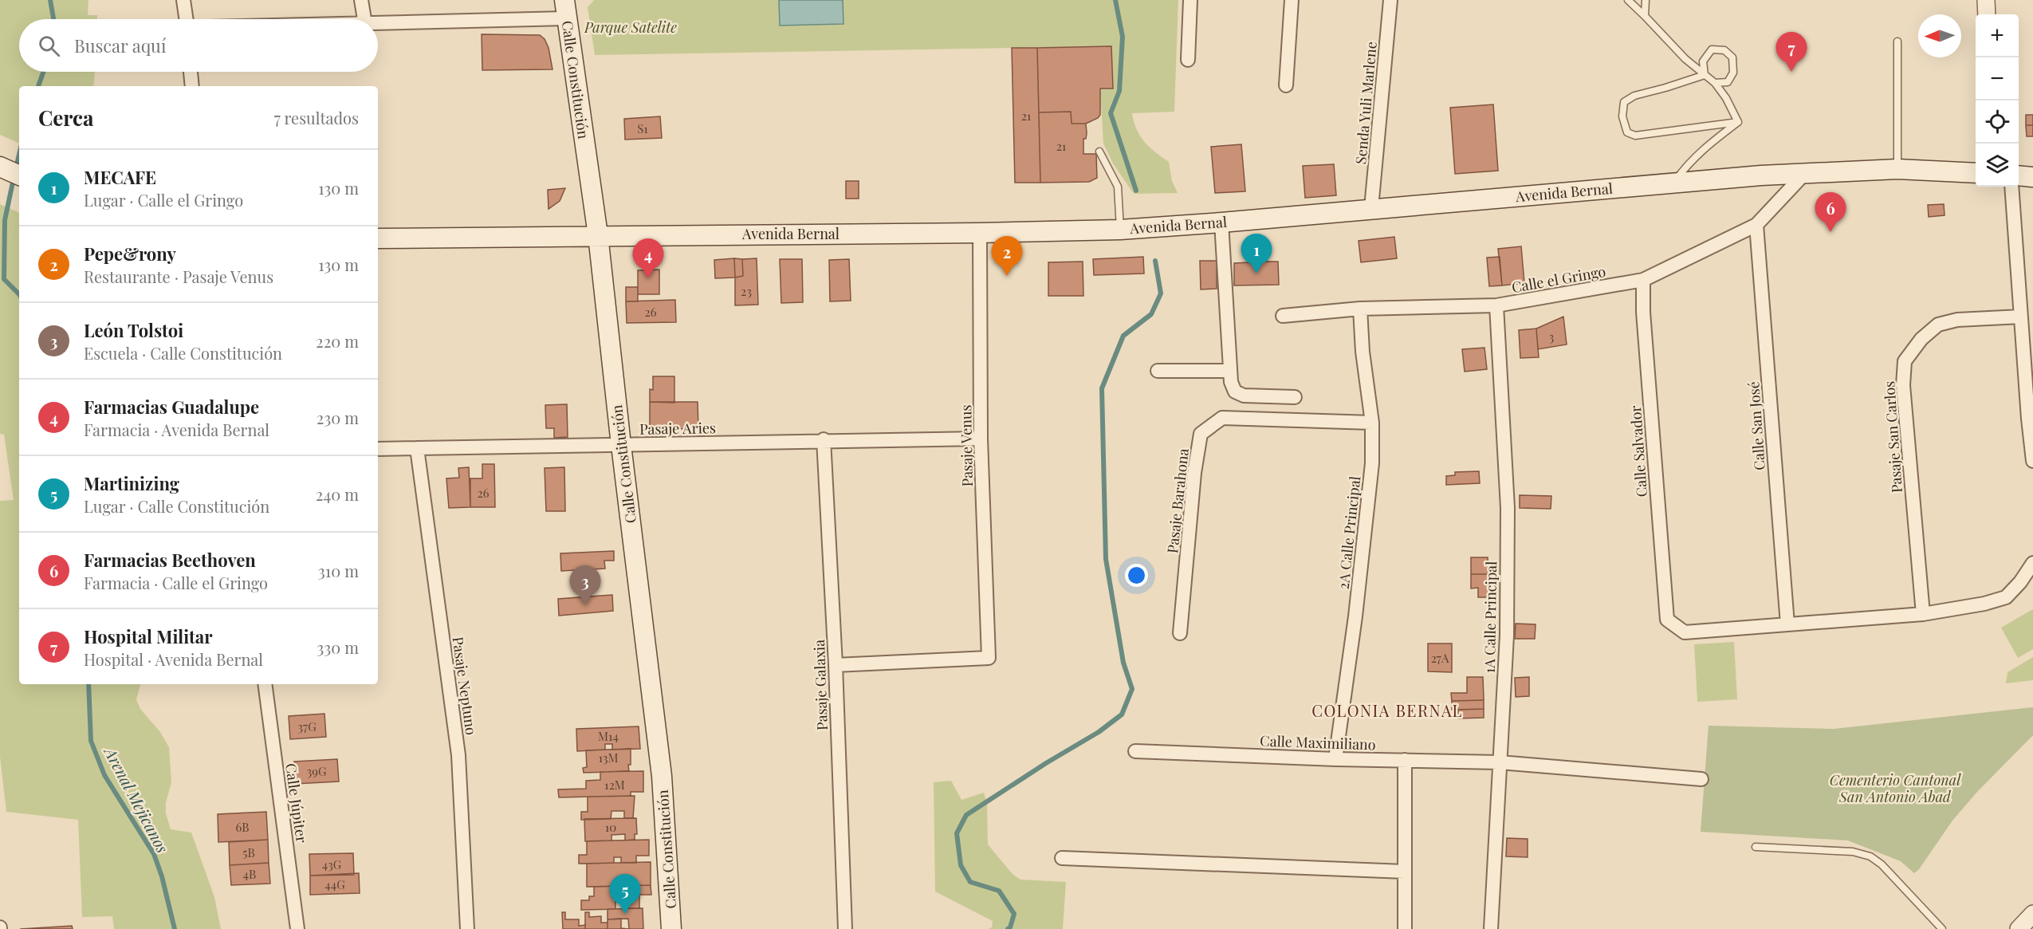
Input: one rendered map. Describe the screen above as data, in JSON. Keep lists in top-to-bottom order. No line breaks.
{"streets":{"main road":["Calle Constitución","Avenida Bernal"],"street":["Senda Yuli Marlene","Calle el Gringo","Calle San José","Pasaje Aries","Pasaje San Carlos","Pasaje Venus","Calle Salvador","Pasaje Barahona","2A Calle Principal","1A Calle Principal","Pasaje Galaxia","Pasaje Neptuno","Calle Maximiliano","Calle Júpiter"]},"crossings":[["Calle Constitución","Avenida Bernal"],["Calle Constitución","Pasaje Aries"],["Senda Yuli Marlene","Avenida Bernal"],["Avenida Bernal","Calle el Gringo"],["Avenida Bernal","Pasaje Venus"],["Calle el Gringo","Calle San José"],["Calle el Gringo","Calle Salvador"],["Calle el Gringo","2A Calle Principal"],["Calle el Gringo","1A Calle Principal"],["Calle San José","Calle Salvador"],["Pasaje Aries","Pasaje Venus"],["Pasaje Aries","Pasaje Galaxia"],["Pasaje Aries","Pasaje Neptuno"],["Pasaje Venus","Pasaje Galaxia"],["Pasaje Barahona","2A Calle Principal"],["2A Calle Principal","Calle Maximiliano"],["1A Calle Principal","Calle Maximiliano"]],"districts":["COLONIA BERNAL"],"water":["Arenal Mejicanos"],"parks":["Parque Satelite","Cementerio Cantonal San Antonio Abad"],"house_numbers":["21","S1","21","23","26","3","26","27A","37G","M14","13M","39G","12M","6B","10","5B","43G","4B","44G"],"north":"left","page":{"map_buttons":["+","−"],"search":"Buscar aquí","pins":["7","6","1","2","4","3","5"],"heading":["Cerca","7 resultados"],"list":[{"mark":"1","name":"MECAFE","note":"Lugar · Calle el Gringo","value":"130 m"},{"mark":"2","name":"Pepe&rony","note":"Restaurante · Pasaje Venus","value":"130 m"},{"mark":"3","name":"León Tolstoi","note":"Escuela · Calle Constitución","value":"220 m"},{"mark":"4","name":"Farmacias Guadalupe","note":"Farmacia · Avenida Bernal","value":"230 m"},{"mark":"5","name":"Martinizing","note":"Lugar · Calle Constitución","value":"240 m"},{"mark":"6","name":"Farmacias Beethoven","note":"Farmacia · Calle el Gringo","value":"310 m"},{"mark":"7","name":"Hospital Militar","note":"Hospital · Avenida Bernal","value":"330 m"}]}}
